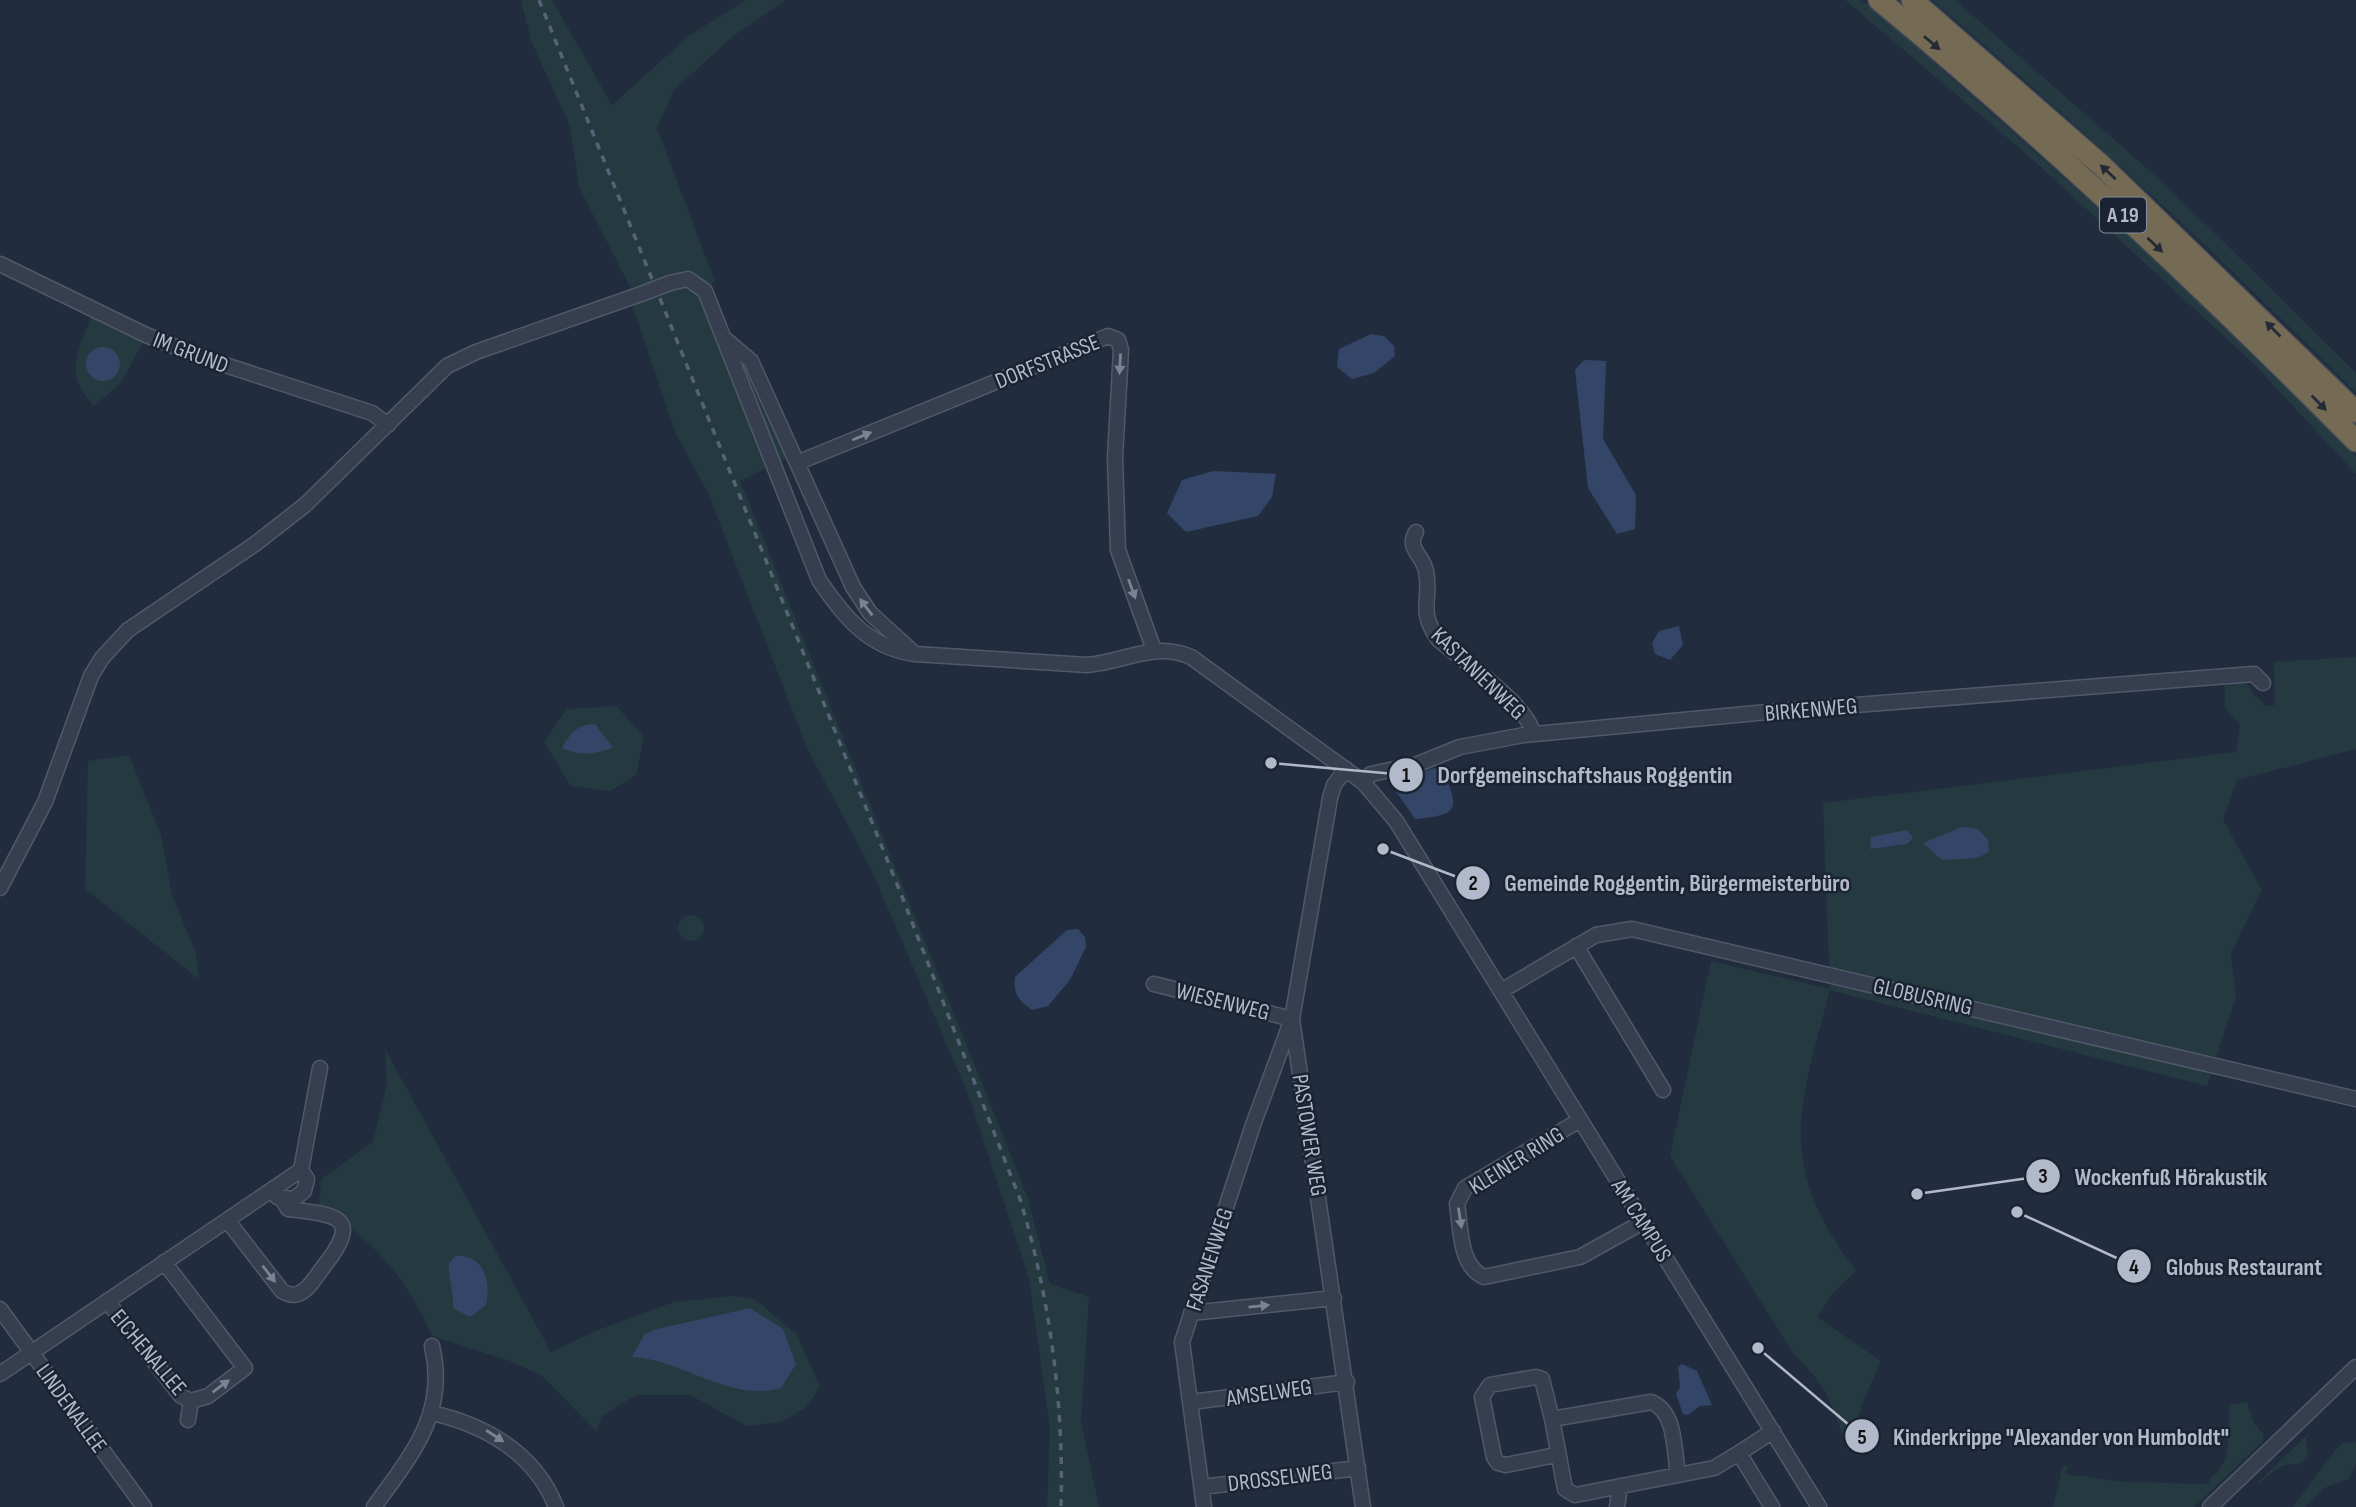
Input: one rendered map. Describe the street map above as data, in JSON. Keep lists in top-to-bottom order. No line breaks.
{"streets":{"highway":["A 19"],"street":["IM GRUND","DORFSTRASSE","KASTANIENWEG","BIRKENWEG","GLOBUSRING","WIESENWEG","PASTOWER WEG","KLEINER RING","AM CAMPUS","FASANENWEG","EICHENALLEE","AMSELWEG","LINDENALLEE","DROSSELWEG"]},"crossings":[["KASTANIENWEG","BIRKENWEG"],["GLOBUSRING","AM CAMPUS"],["WIESENWEG","PASTOWER WEG"],["WIESENWEG","FASANENWEG"],["PASTOWER WEG","FASANENWEG"],["PASTOWER WEG","AMSELWEG"],["PASTOWER WEG","DROSSELWEG"],["KLEINER RING","AM CAMPUS"],["FASANENWEG","AMSELWEG"],["FASANENWEG","DROSSELWEG"],["EICHENALLEE","LINDENALLEE"]],"places":["Dorfgemeinschaftshaus Roggentin","Gemeinde Roggentin, Bürgermeisterbüro","Wockenfuß Hörakustik","Globus Restaurant","Kinderkrippe \"Alexander von Humboldt\""]}
